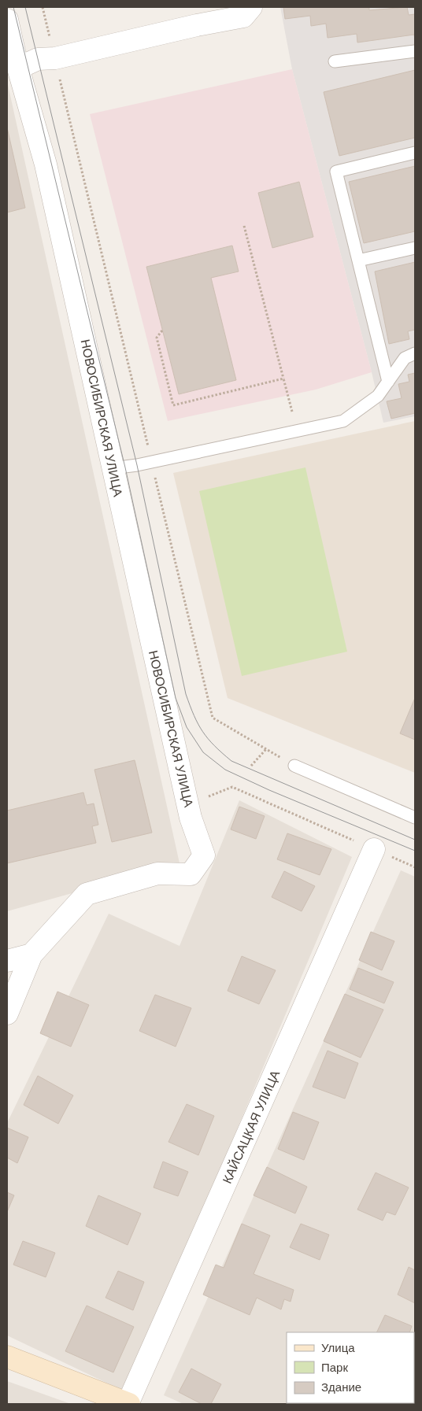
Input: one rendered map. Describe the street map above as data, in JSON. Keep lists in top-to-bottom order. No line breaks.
{"streets":{"street":["НОВОСИБИРСКАЯ УЛИЦА","КАЙСАЦКАЯ УЛИЦА"]},"legend":["Улица","Парк","Здание"]}
